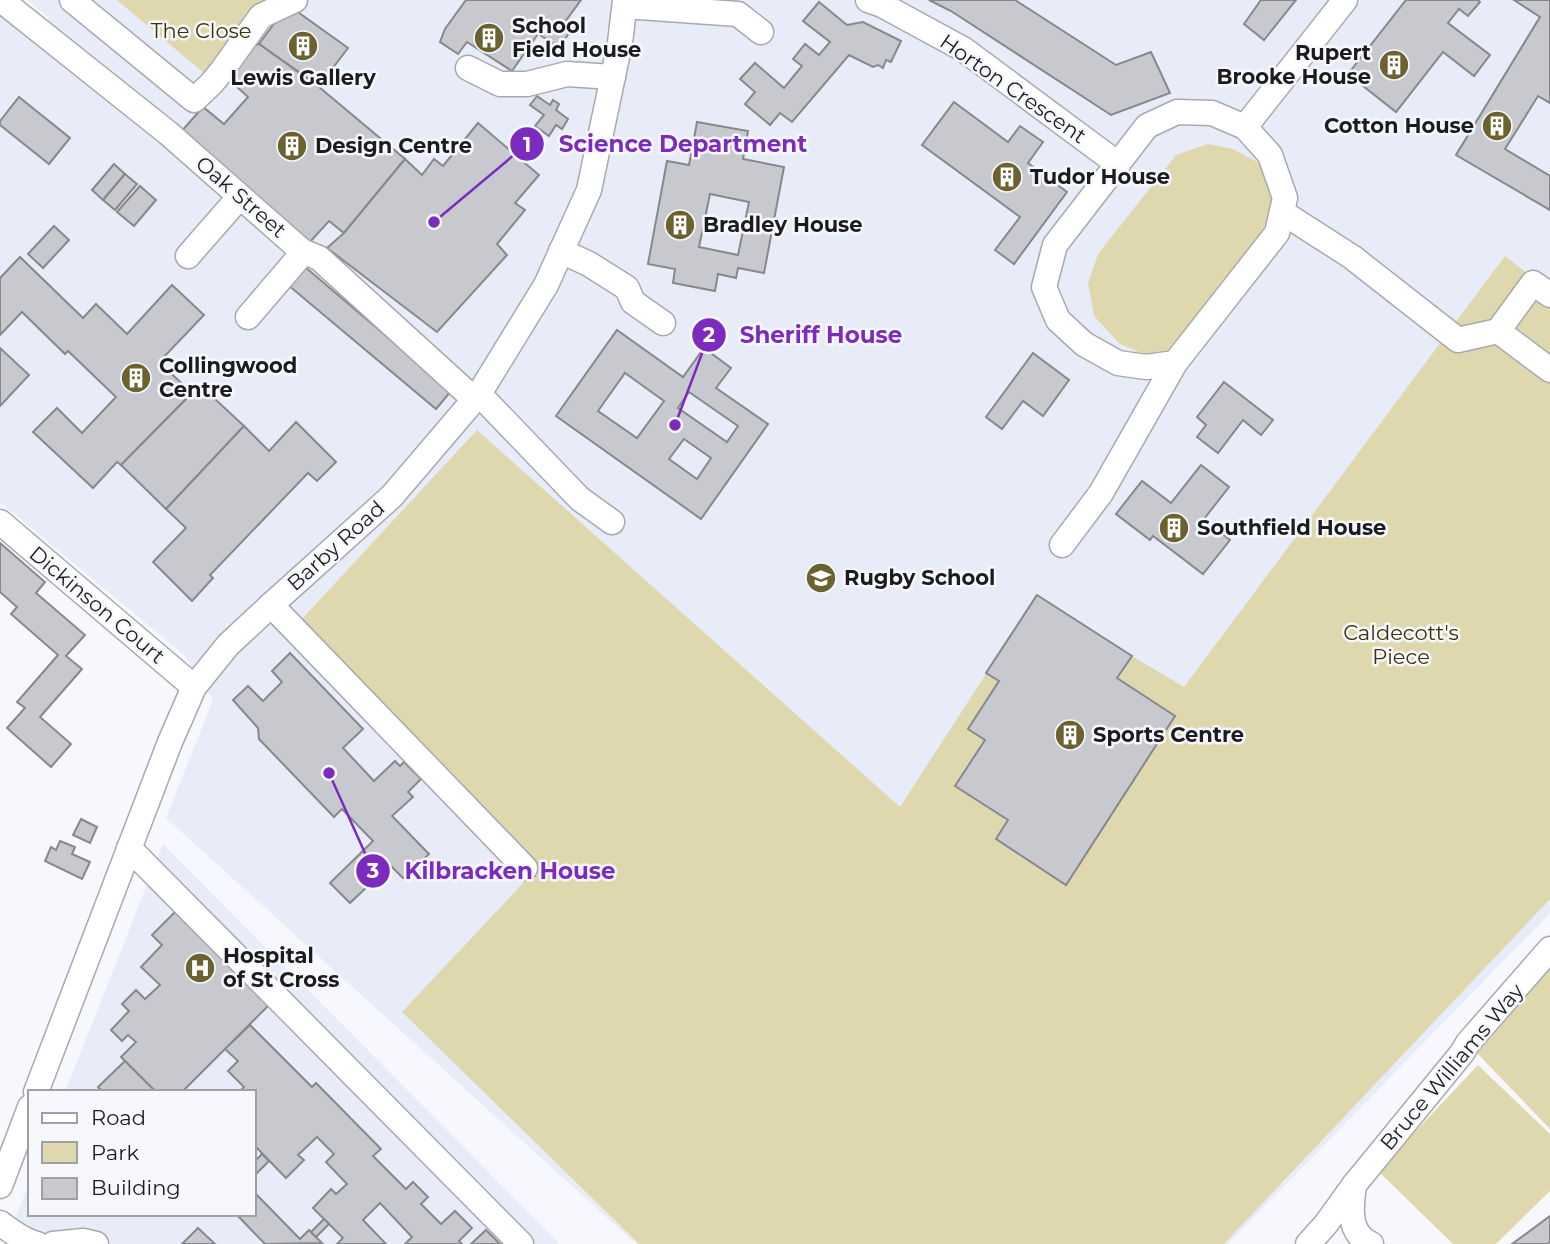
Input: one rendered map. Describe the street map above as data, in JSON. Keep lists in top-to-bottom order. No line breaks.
{"streets":{"street":["Horton Crescent","Oak Street","Barby Road","Dickinson Court","Bruce Williams Way"]},"crossings":[["Oak Street","Barby Road"],["Barby Road","Dickinson Court"]],"parks":["The Close","Caldecott's Piece"],"places":{"building":["School Field House","Lewis Gallery","Rupert Brooke House","Cotton House","Design Centre","Tudor House","Bradley House","Collingwood Centre","Southfield House","Sports Centre"],"other":["Science Department","Sheriff House","Kilbracken House"],"school or university":["Rugby School"],"hospital":["Hospital of St Cross"]},"legend":["Road","Park","Building"]}
